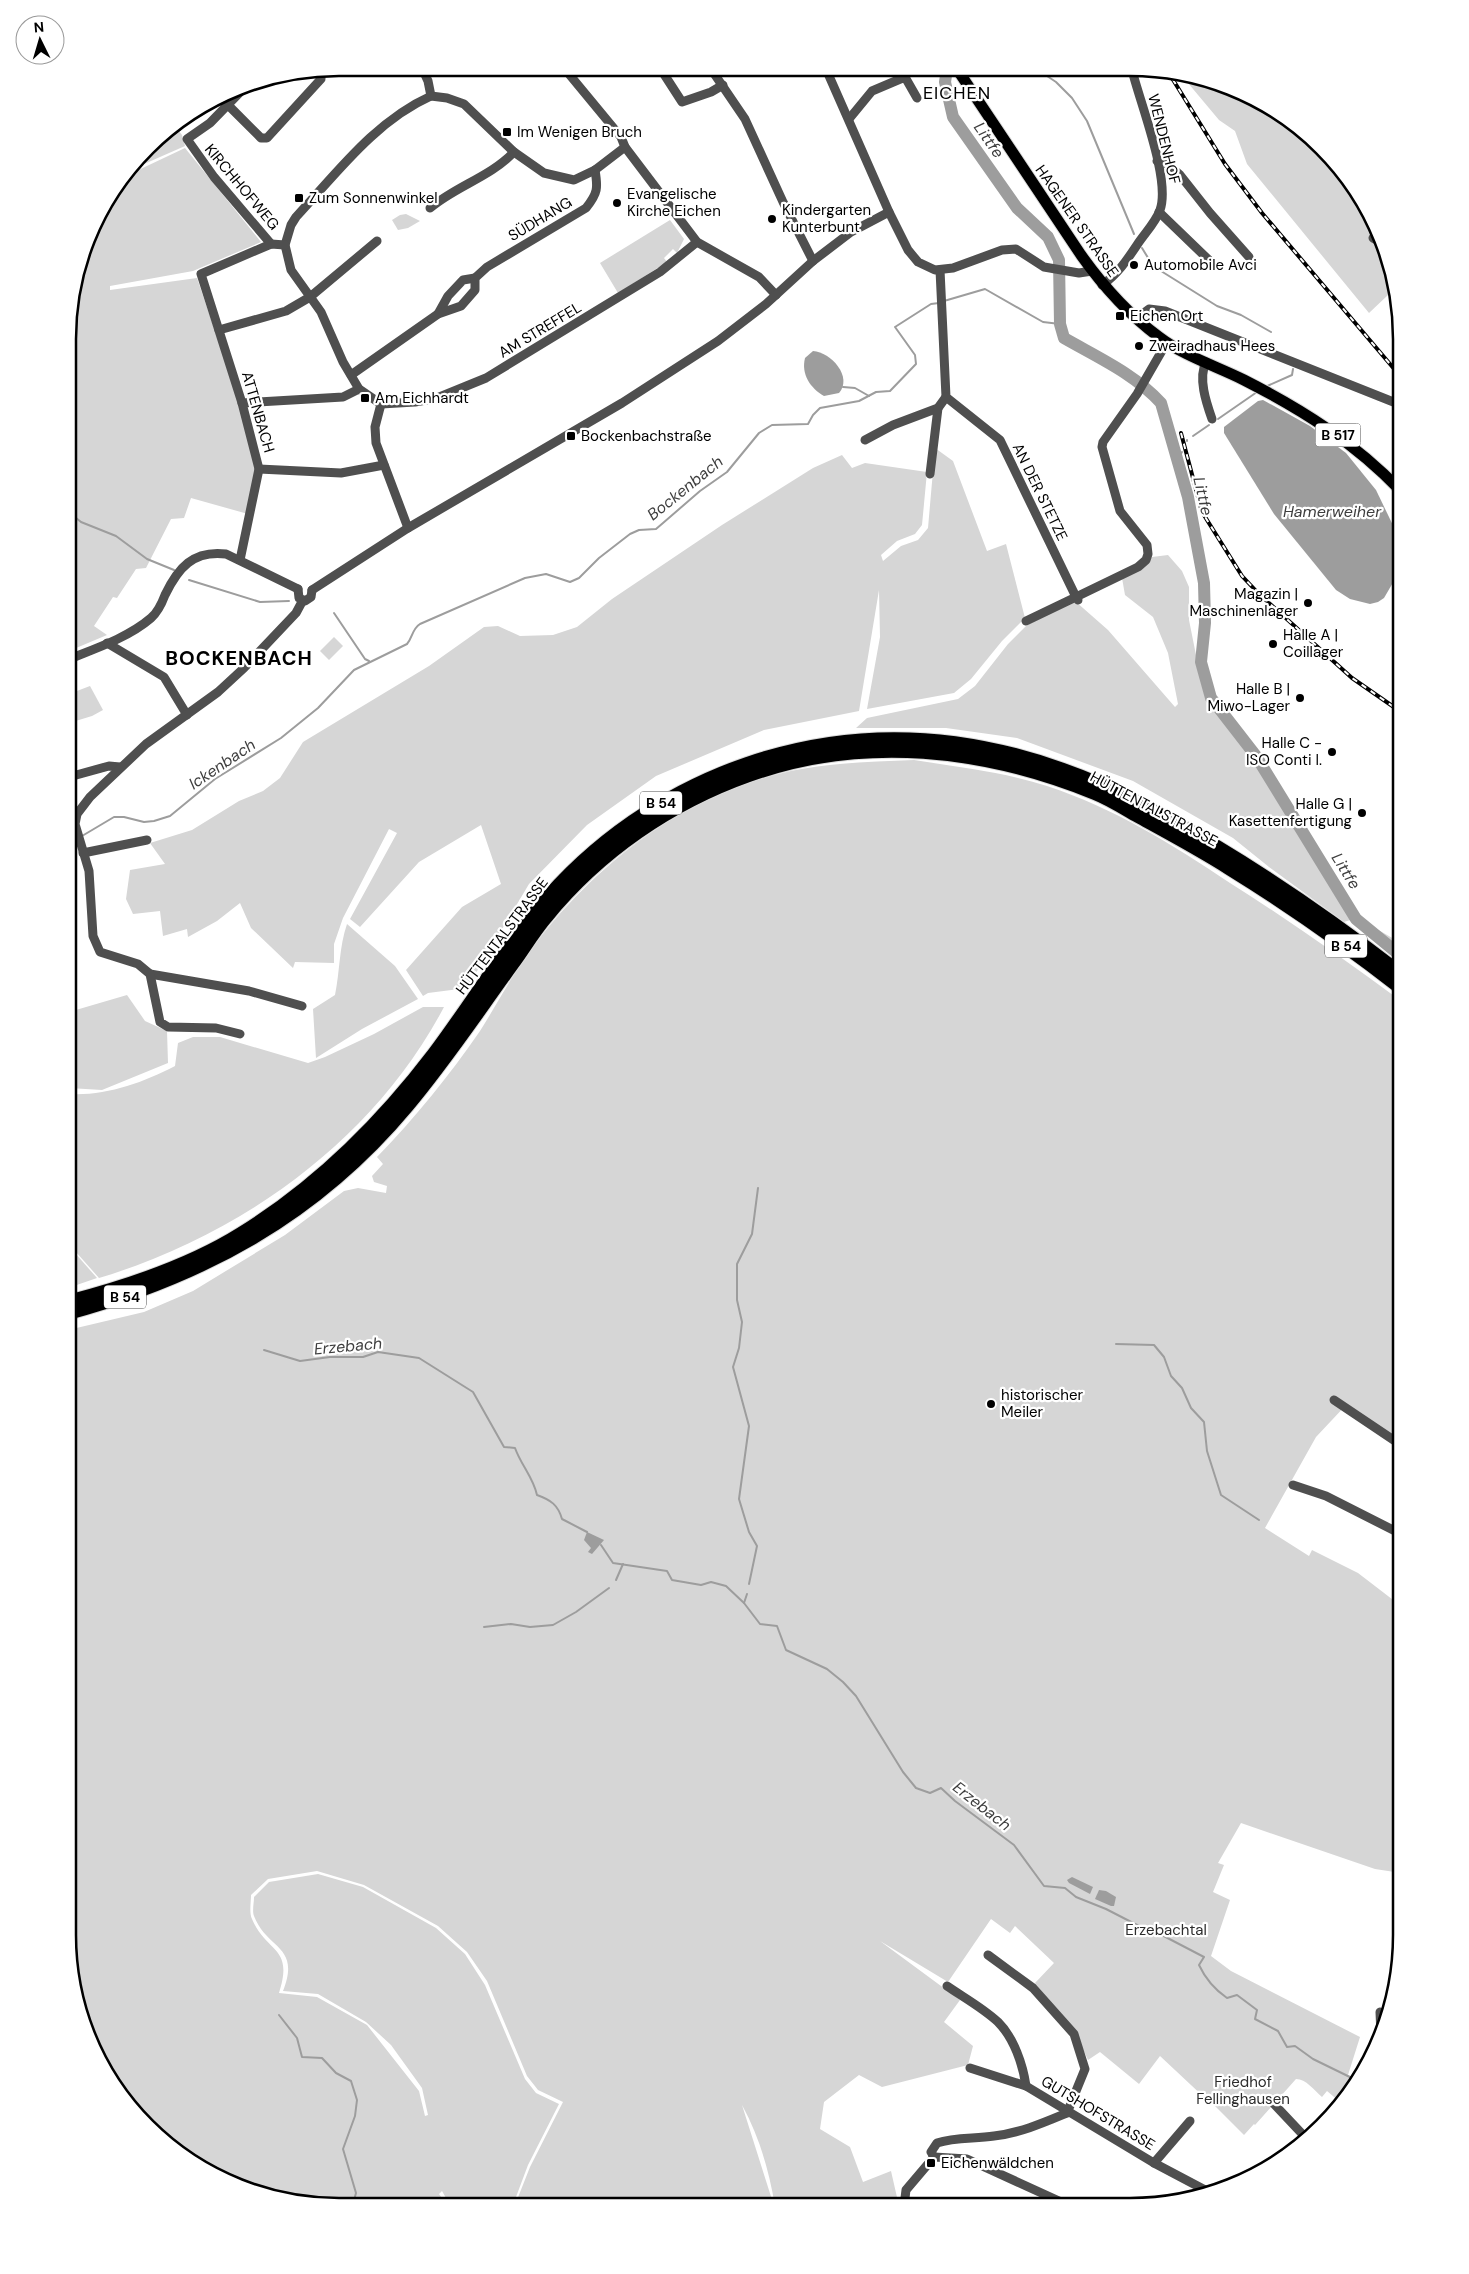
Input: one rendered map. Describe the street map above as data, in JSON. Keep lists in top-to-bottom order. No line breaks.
{"streets":{"highway":["B 54","HÜTTENTALSTRASSE"],"main road":["HAGENER STRASSE","B 517"],"street":["WENDENHOF","KIRCHHOFWEG","SÜDHANG","AM STREFFEL","ATTENBACH","AN DER STETZE","GUTSHOFSTRASSE"]},"crossings":[["WENDENHOF","HAGENER STRASSE"],["KIRCHHOFWEG","SÜDHANG"],["KIRCHHOFWEG","AM STREFFEL"],["KIRCHHOFWEG","ATTENBACH"],["B 54","HÜTTENTALSTRASSE"]],"districts":["EICHEN","BOCKENBACH"],"water":["Littfe","Bockenbach","Hamerweiher","Ickenbach","Erzebach"],"parks":["Erzebachtal","Friedhof Fellinghausen"],"places":{"transit":["Im Wenigen Bruch","Zum Sonnenwinkel","Eichen Ort","Am Eichhardt","Bockenbachstraße","Eichenwäldchen"],"other":["Evangelische Kirche Eichen","Kindergarten Kunterbunt","Automobile Avci","Zweiradhaus Hees","Magazin | Maschinenlager","Halle A | Coillager","Halle B | Miwo-Lager","Halle C - ISO Conti I.","Halle G | Kasettenfertigung","historischer Meiler"]},"north":"top"}
